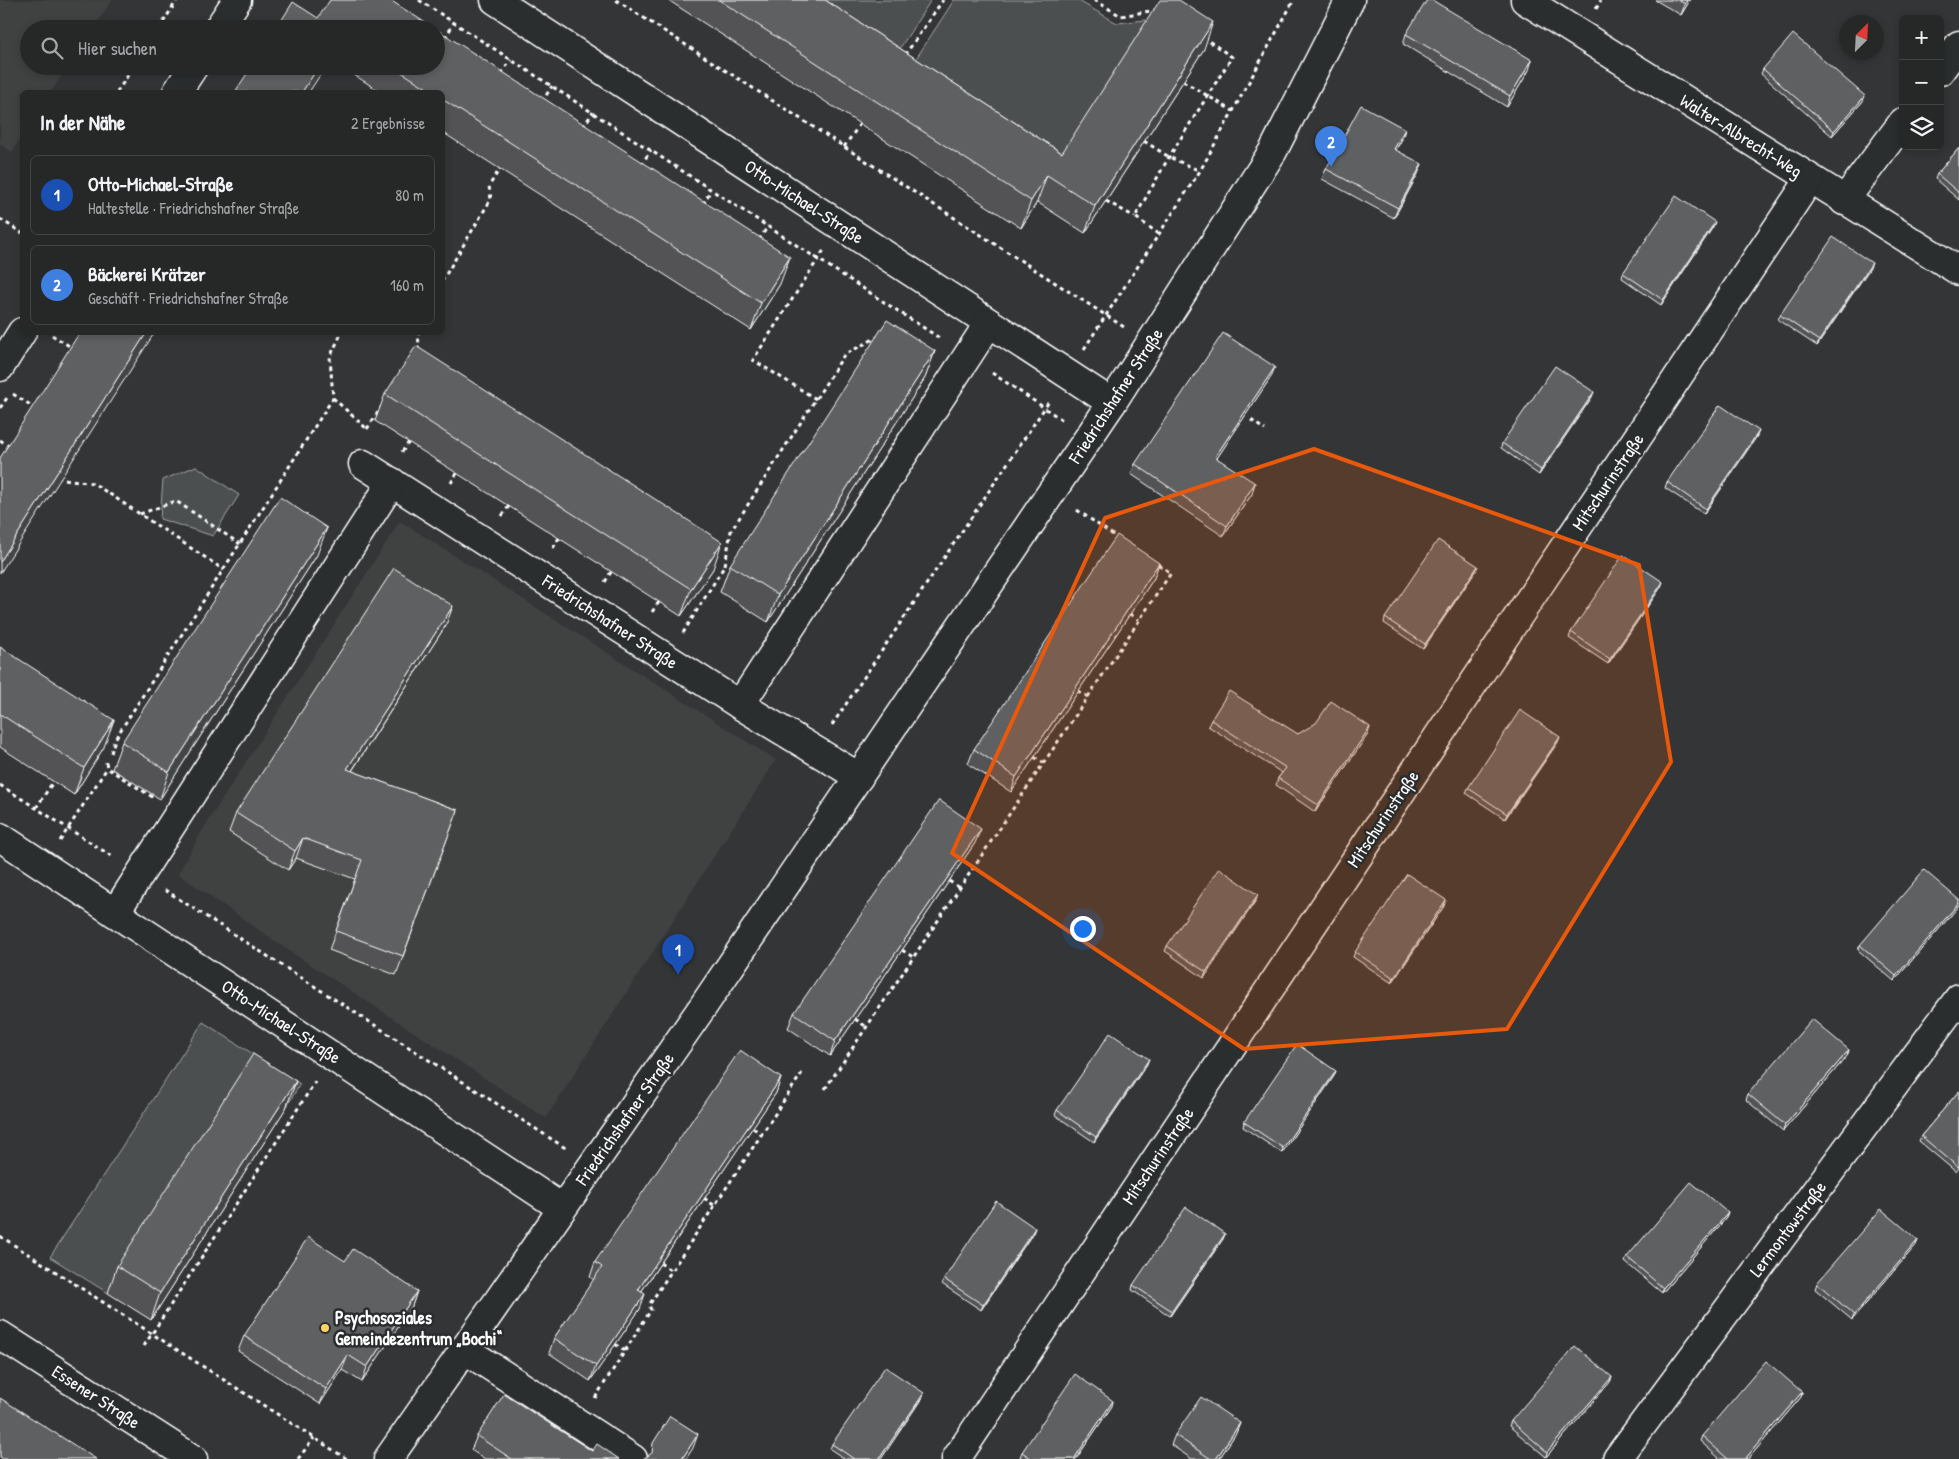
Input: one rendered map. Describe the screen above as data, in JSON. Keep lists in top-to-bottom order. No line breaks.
{"streets":{"street":["Walter-Albrecht-Weg","Otto-Michael-Straße","Friedrichshafner Straße","Mitschurinstraße","Lermontowstraße","Essener Straße"]},"crossings":[["Walter-Albrecht-Weg","Mitschurinstraße"],["Otto-Michael-Straße","Friedrichshafner Straße"]],"places":["Psychosoziales Gemeindezentrum „Bochi“"],"north":"top right","page":{"map_buttons":["+","−"],"search":"Hier suchen","heading":["In der Nähe","2 Ergebnisse"],"pins":["2","1"],"list":[{"mark":"1","name":"Otto-Michael-Straße","note":"Haltestelle · Friedrichshafner Straße","value":"80 m"},{"mark":"2","name":"Bäckerei Krätzer","note":"Geschäft · Friedrichshafner Straße","value":"160 m"}]}}
